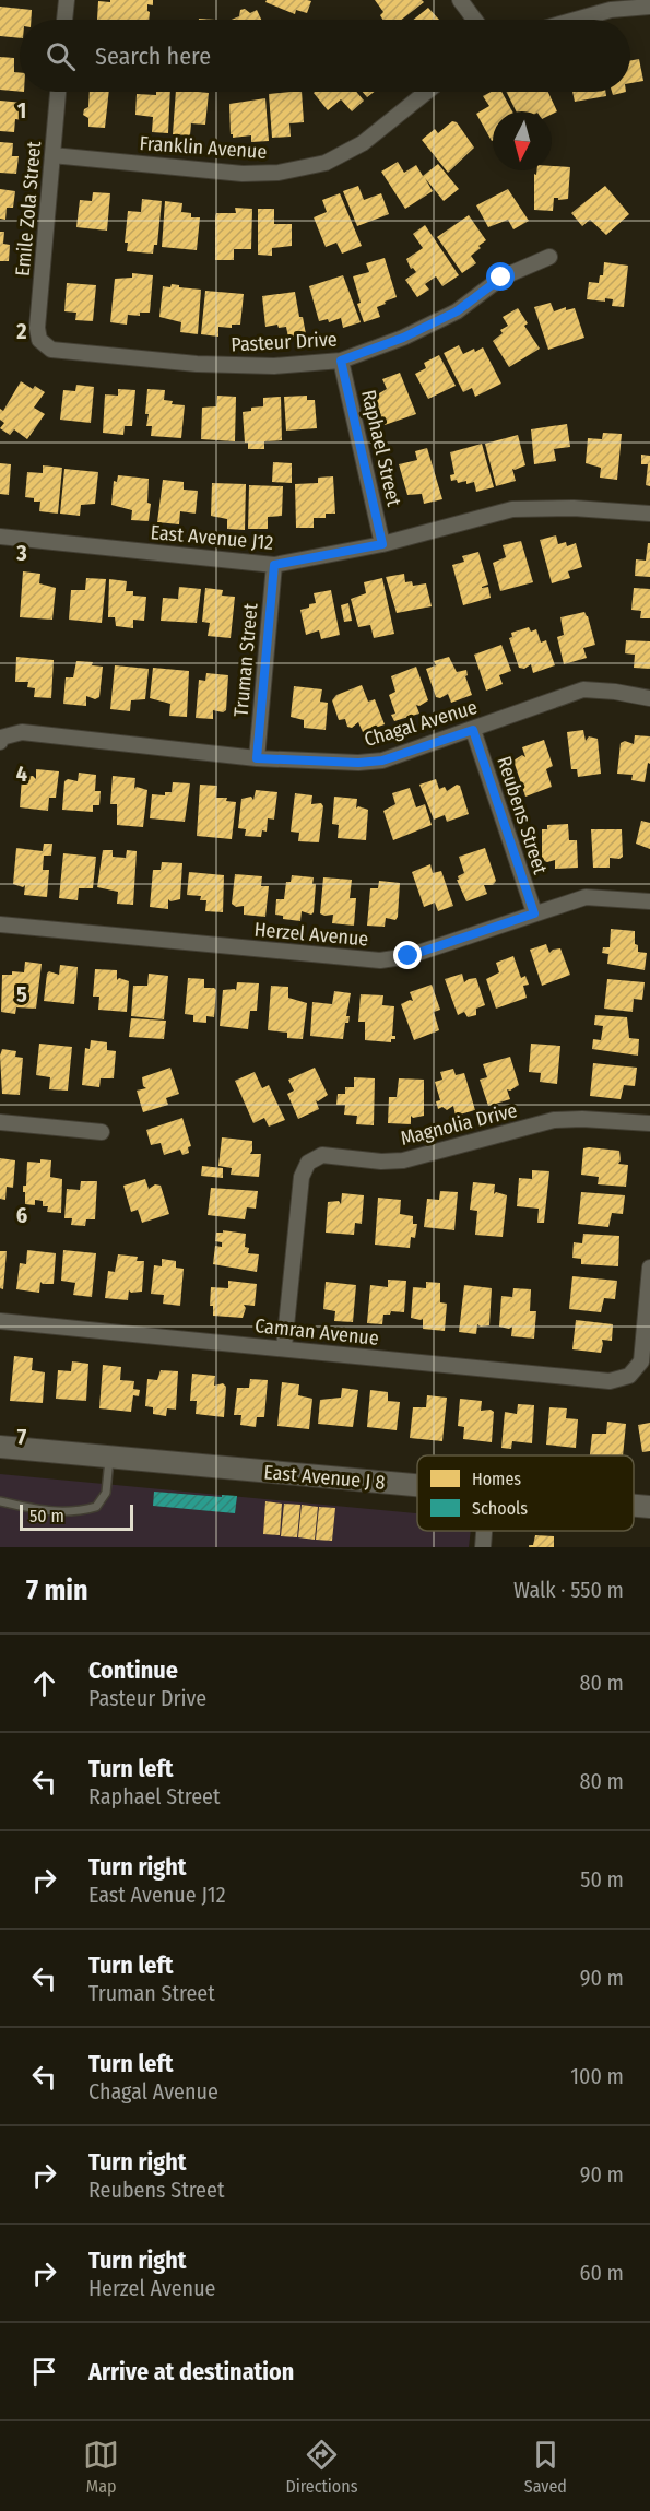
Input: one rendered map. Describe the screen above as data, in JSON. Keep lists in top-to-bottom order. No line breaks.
{"streets":{"street":["Franklin Avenue","Emile Zola Street","Pasteur Drive","Raphael Street","East Avenue J12","Truman Street","Chagal Avenue","Reubens Street","Herzel Avenue","Magnolia Drive","Camran Avenue","East Avenue J 8"]},"crossings":[["Franklin Avenue","Emile Zola Street"],["Emile Zola Street","Pasteur Drive"],["Pasteur Drive","Raphael Street"],["Raphael Street","East Avenue J12"],["East Avenue J12","Truman Street"],["Truman Street","Chagal Avenue"],["Chagal Avenue","Reubens Street"],["Reubens Street","Herzel Avenue"],["Magnolia Drive","Camran Avenue"]],"legend":["Homes","Schools"],"scale_bar":"50 m","north":"bottom","page":{"search":"Search here","scale":"50 m","heading":["7 min","Walk · 550 m"],"list":[["Continue","Pasteur Drive","80 m"],["Turn left","Raphael Street","80 m"],["Turn right","East Avenue J12","50 m"],["Turn left","Truman Street","90 m"],["Turn left","Chagal Avenue","100 m"],["Turn right","Reubens Street","90 m"],["Turn right","Herzel Avenue","60 m"],"Arrive at destination"],"nav":["Map","Directions","Saved"]},"grid":{"rows":["1","2","3","4","5","6","7"]}}
